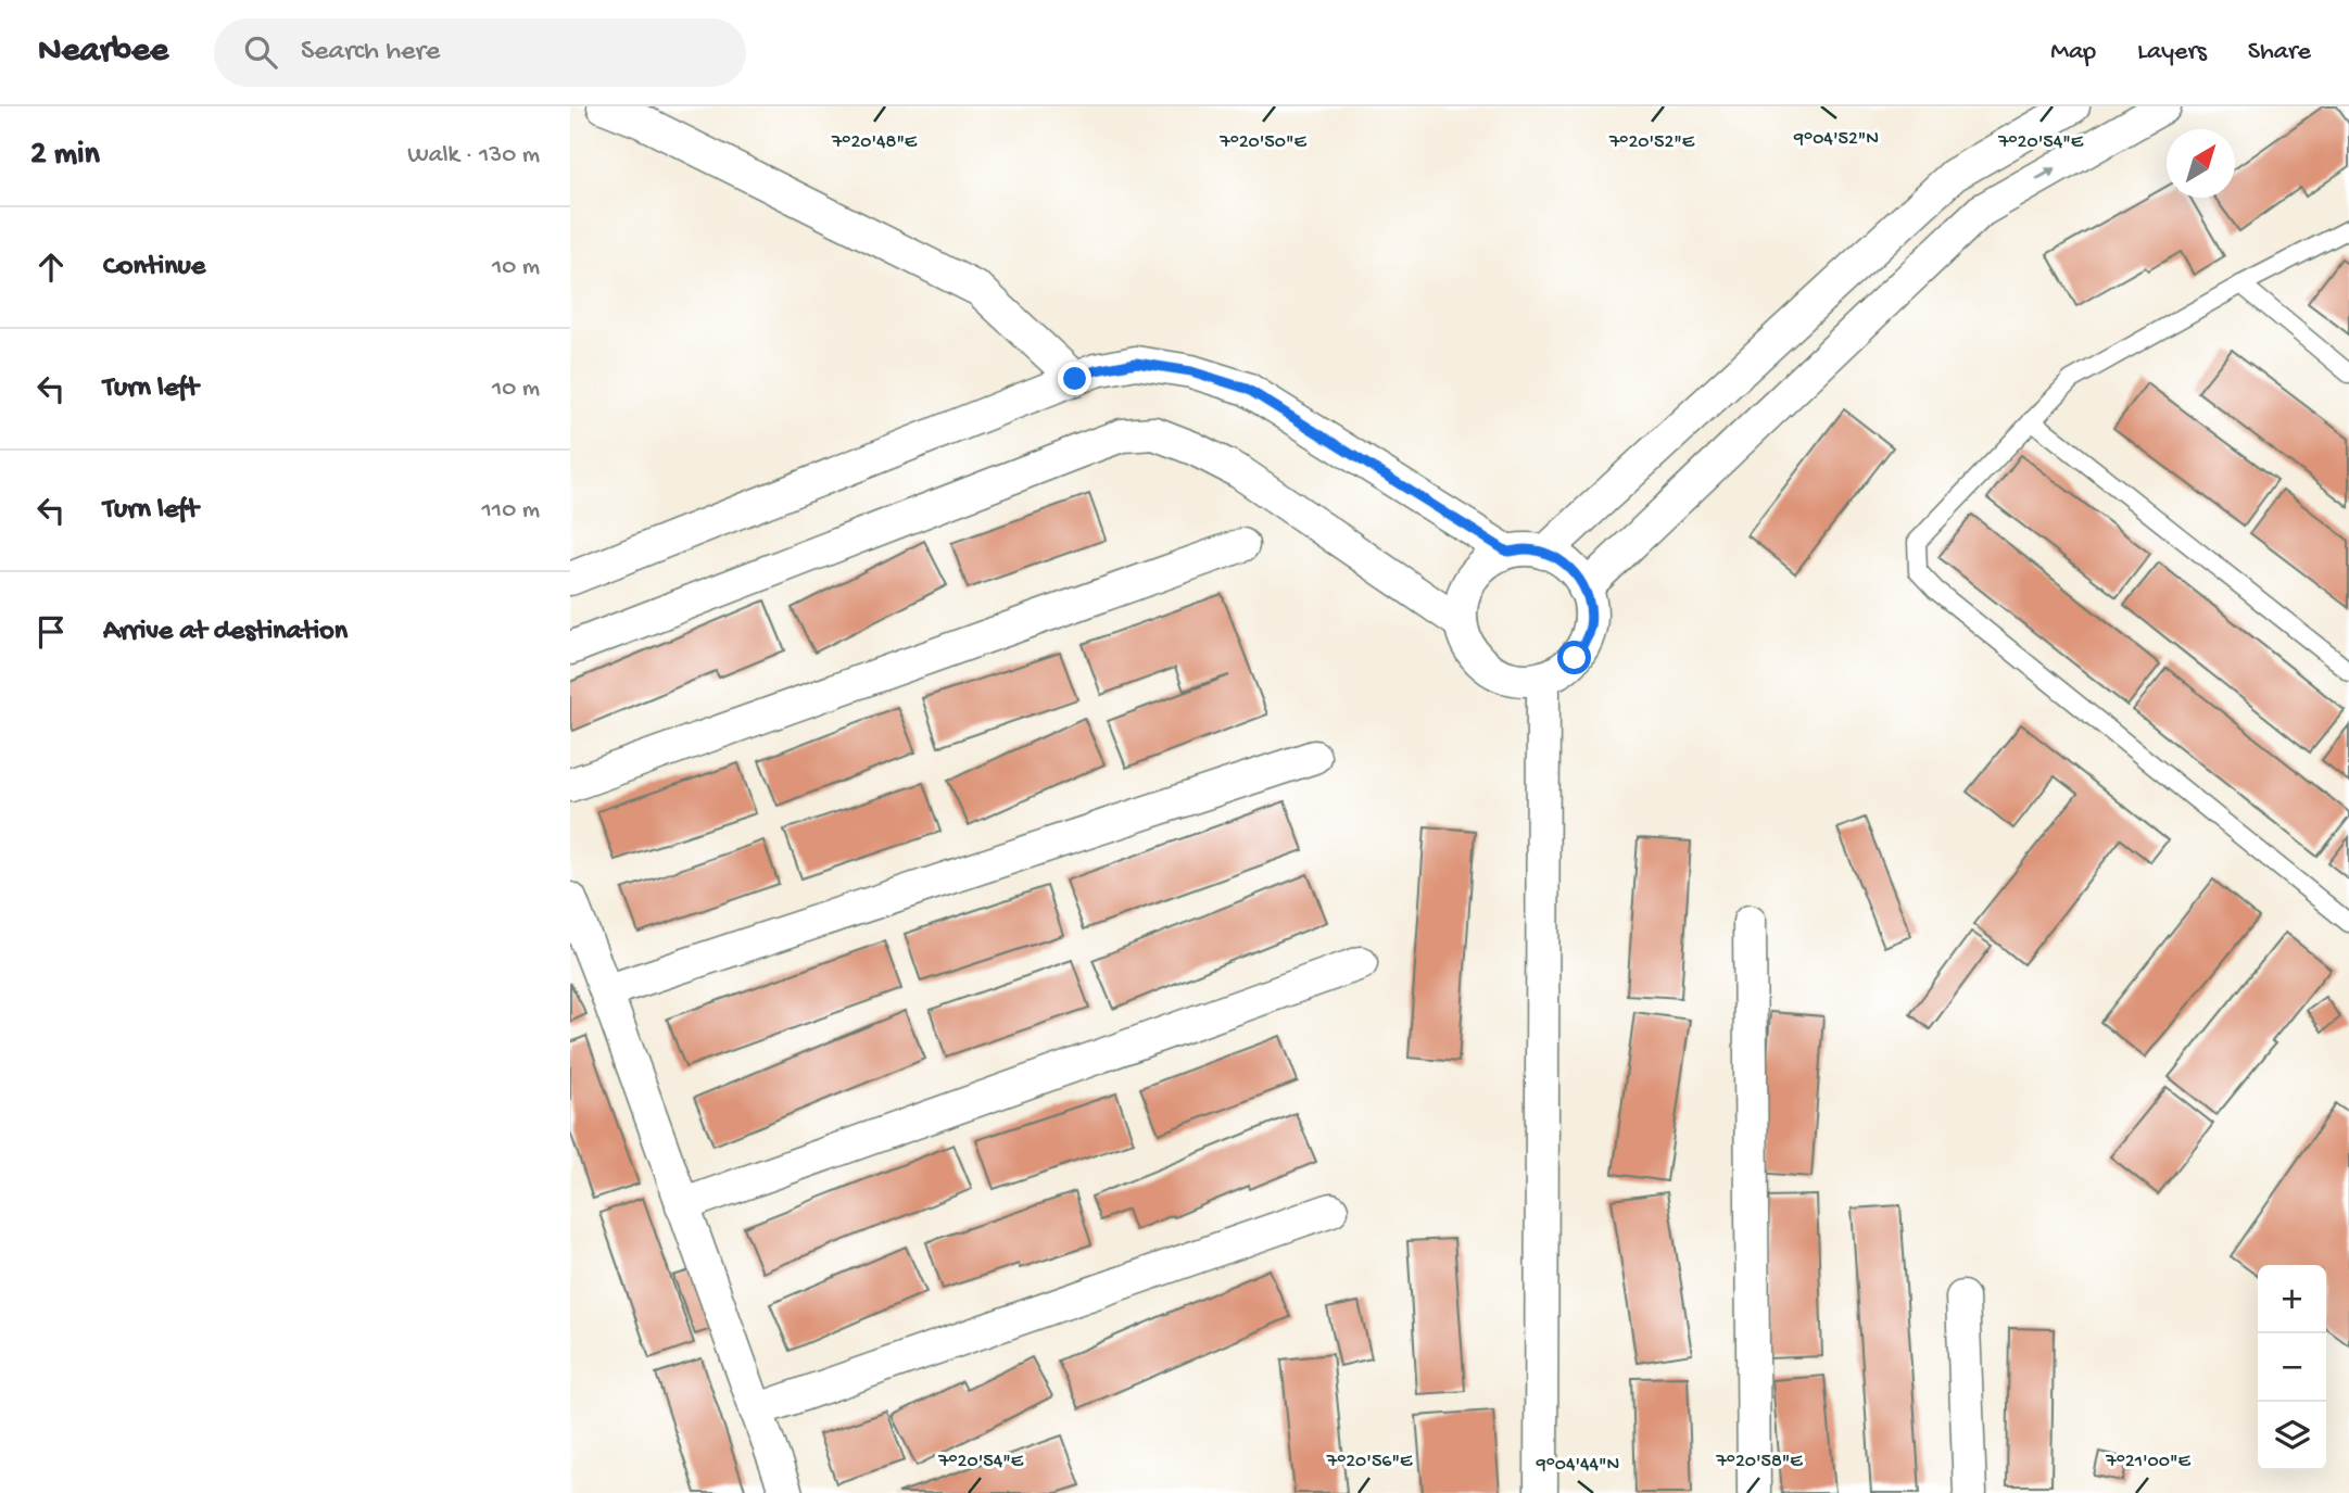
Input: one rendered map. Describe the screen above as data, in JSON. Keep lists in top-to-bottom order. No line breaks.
{"north":"top right","page":{"header":"Nearbee","search":"Search here","nav":["Map","Layers","Share"],"heading":["2 min","Walk · 130 m"],"list":[["Continue","10 m"],["Turn left","10 m"],["Turn left","110 m"],"Arrive at destination"],"map_buttons":["+","−"]},"coordinates":["9°04'52\"N","7°20'48\"E","7°20'52\"E","7°20'54\"E","7°20'50\"E","7°20'56\"E","7°20'58\"E","7°21'00\"E","9°04'44\"N"]}
